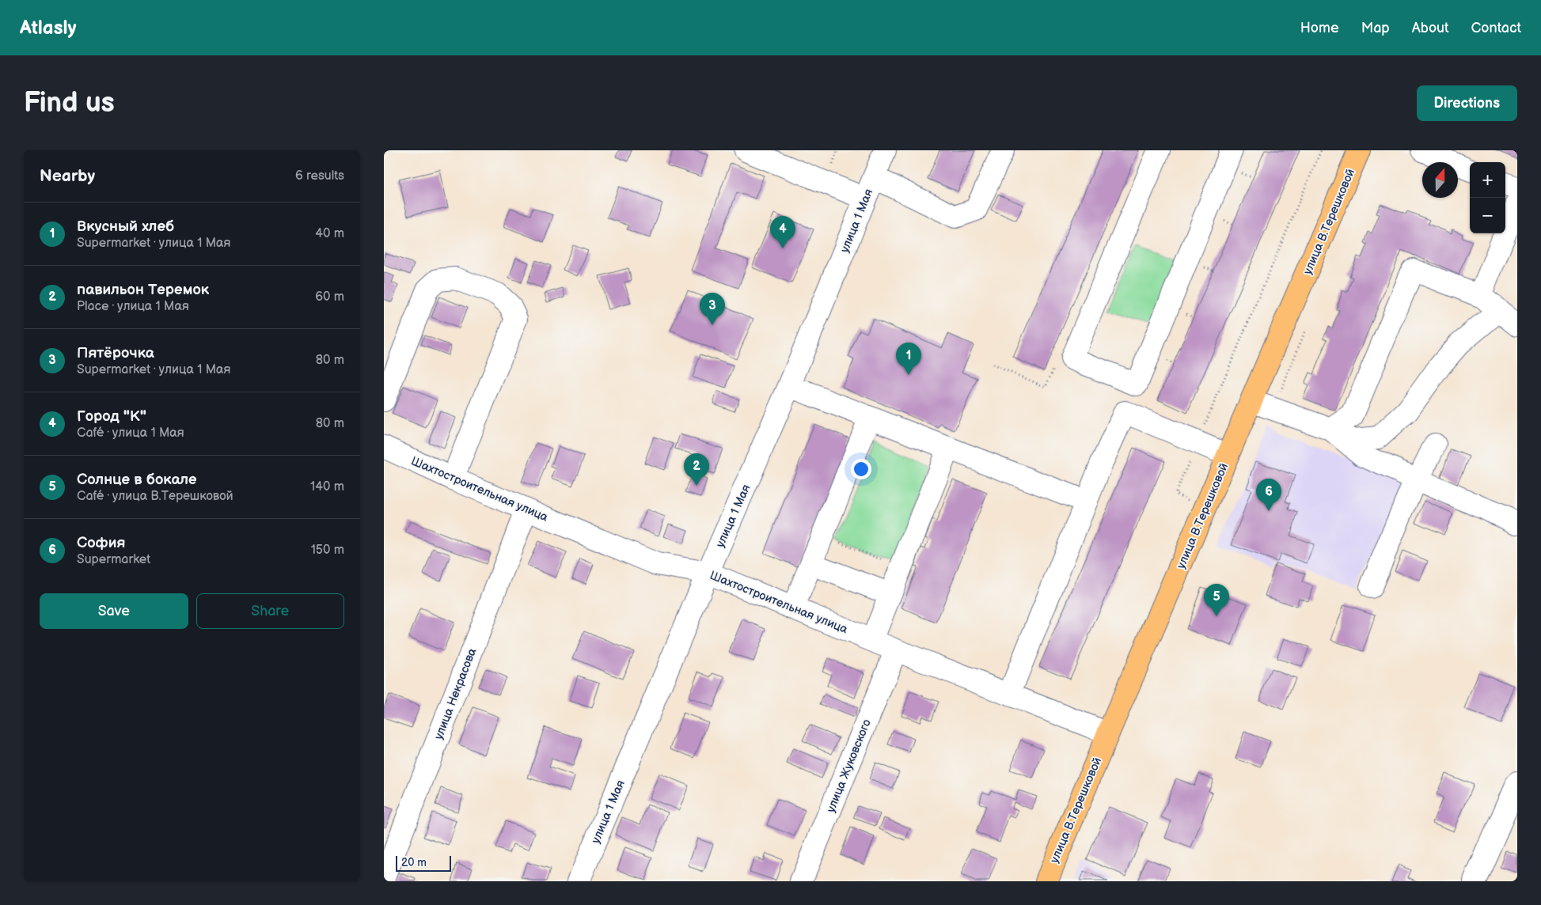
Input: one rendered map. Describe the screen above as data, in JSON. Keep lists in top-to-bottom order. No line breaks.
{"streets":{"main road":["улица В.Терешковой"],"street":["улица 1 Мая","Шахтостроительная улица","улица Некрасова","улица Жуковского"]},"crossings":[["улица 1 Мая","Шахтостроительная улица"],["улица В.Терешковой","Шахтостроительная улица"],["Шахтостроительная улица","улица Некрасова"],["Шахтостроительная улица","улица Жуковского"]],"scale_bar":"20 m","north":"top","page":{"header":"Atlasly","nav":["Home","Map","About","Contact"],"buttons":["Directions",["Save","Share"]],"title":"Find us","heading":["Nearby","6 results"],"map_buttons":["+","−"],"list":[{"mark":"1","name":"Вкусный хлеб","note":"Supermarket · улица 1 Мая","value":"40 m"},{"mark":"2","name":"павильон Теремок","note":"Place · улица 1 Мая","value":"60 m"},{"mark":"3","name":"Пятёрочка","note":"Supermarket · улица 1 Мая","value":"80 m"},{"mark":"4","name":"Город \"К\"","note":"Café · улица 1 Мая","value":"80 m"},{"mark":"5","name":"Солнце в бокале","note":"Café · улица В.Терешковой","value":"140 m"},{"mark":"6","name":"София","note":"Supermarket","value":"150 m"}],"pins":["4","3","1","2","6","5"],"scale":"20 m"}}
